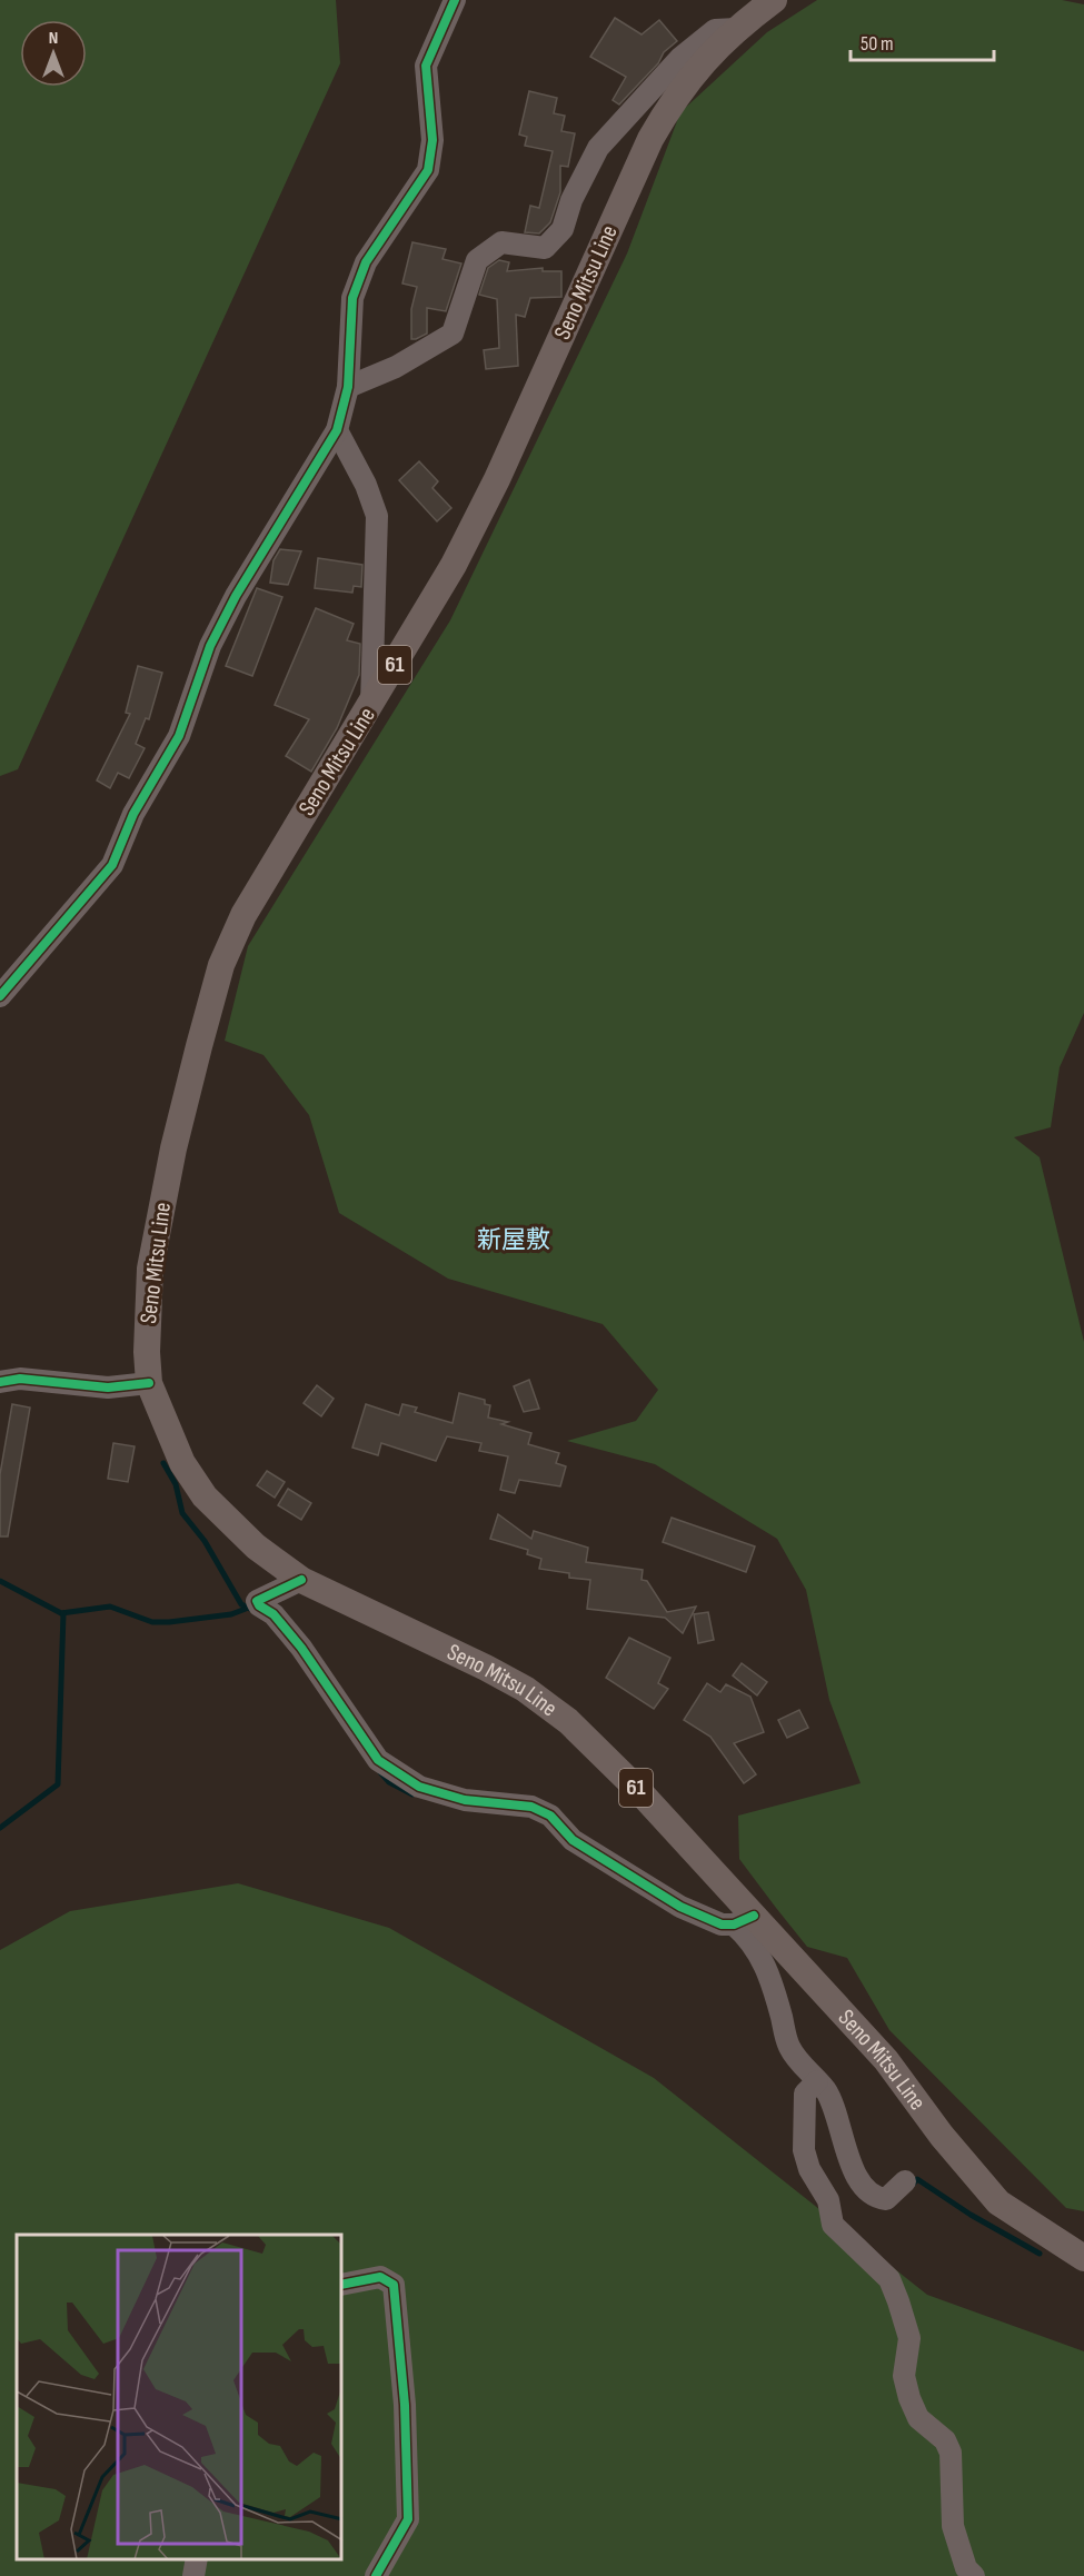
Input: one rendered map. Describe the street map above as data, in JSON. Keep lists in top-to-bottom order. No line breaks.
{"streets":{"main road":["Seno Mitsu Line","61"]},"districts":["新屋敷"],"scale_bar":"50 m","north":"top"}
